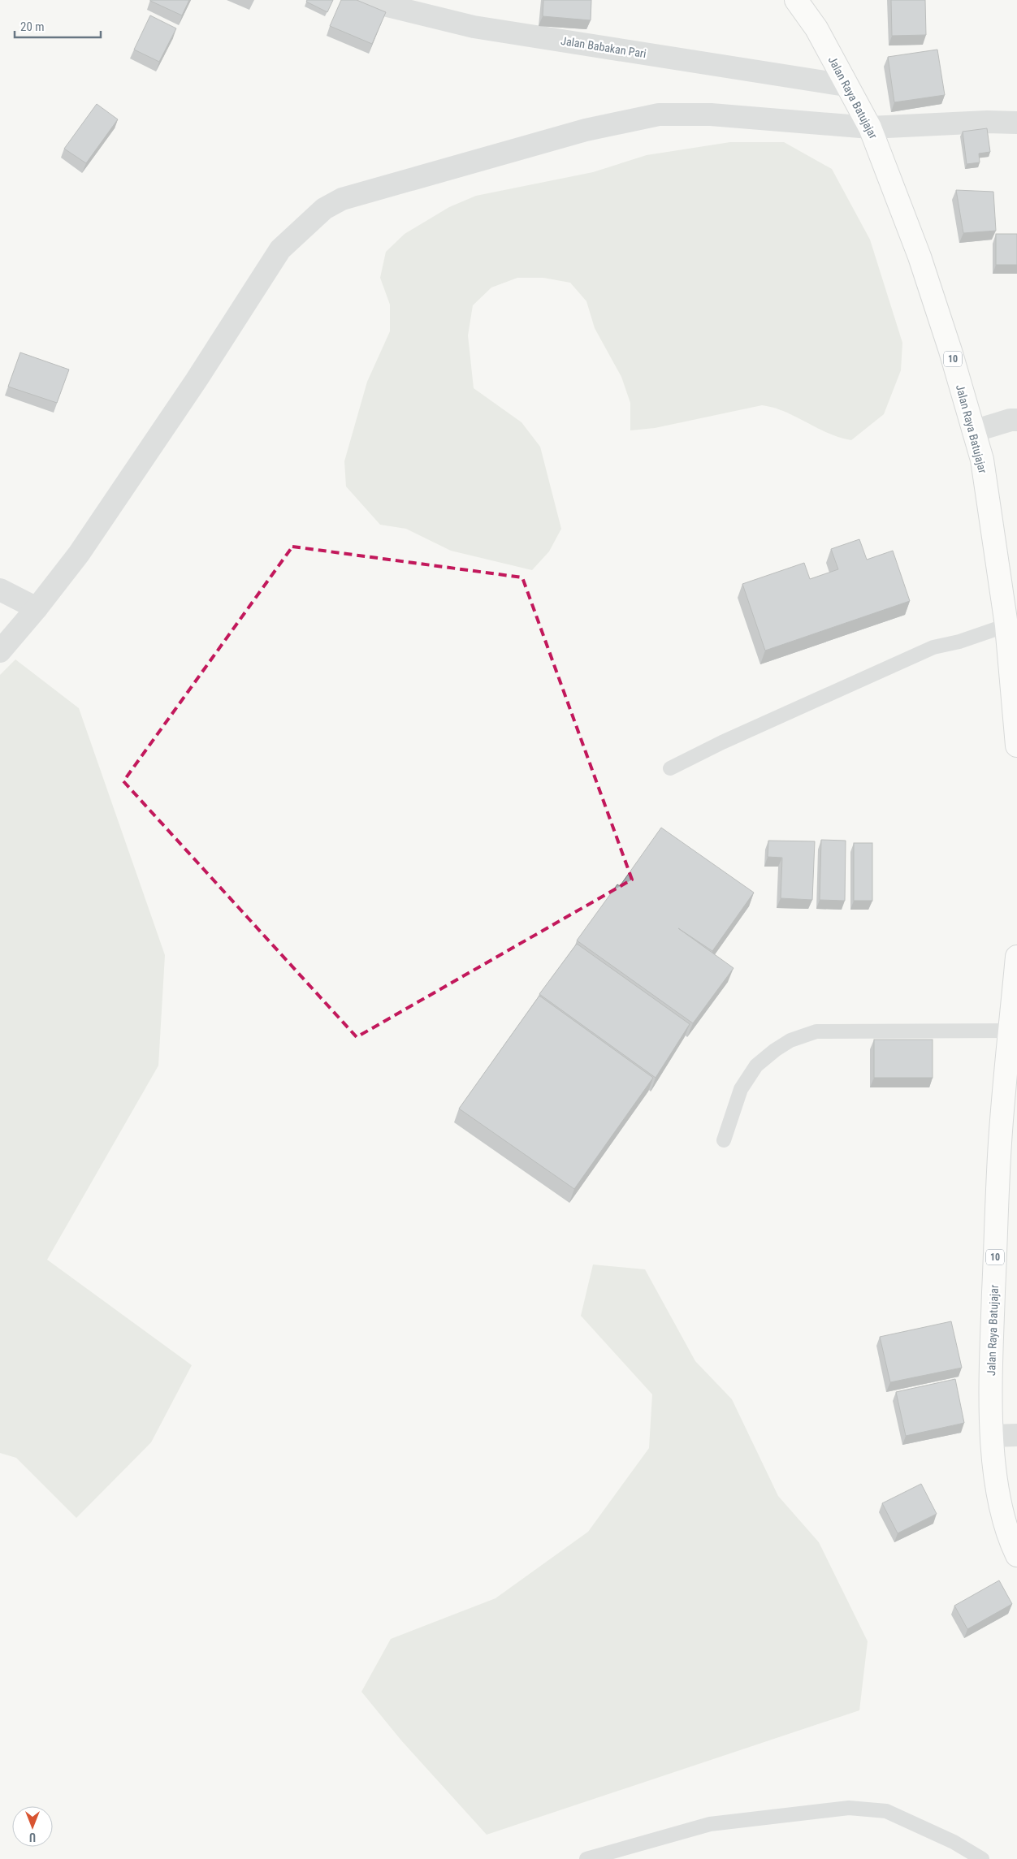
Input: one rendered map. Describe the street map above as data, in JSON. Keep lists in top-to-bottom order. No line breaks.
{"streets":{"highway":["Jalan Raya Batujajar","10"],"street":["Jalan Babakan Pari"]},"crossings":[["Jalan Babakan Pari","Jalan Raya Batujajar"]],"scale_bar":"20 m","north":"bottom"}
